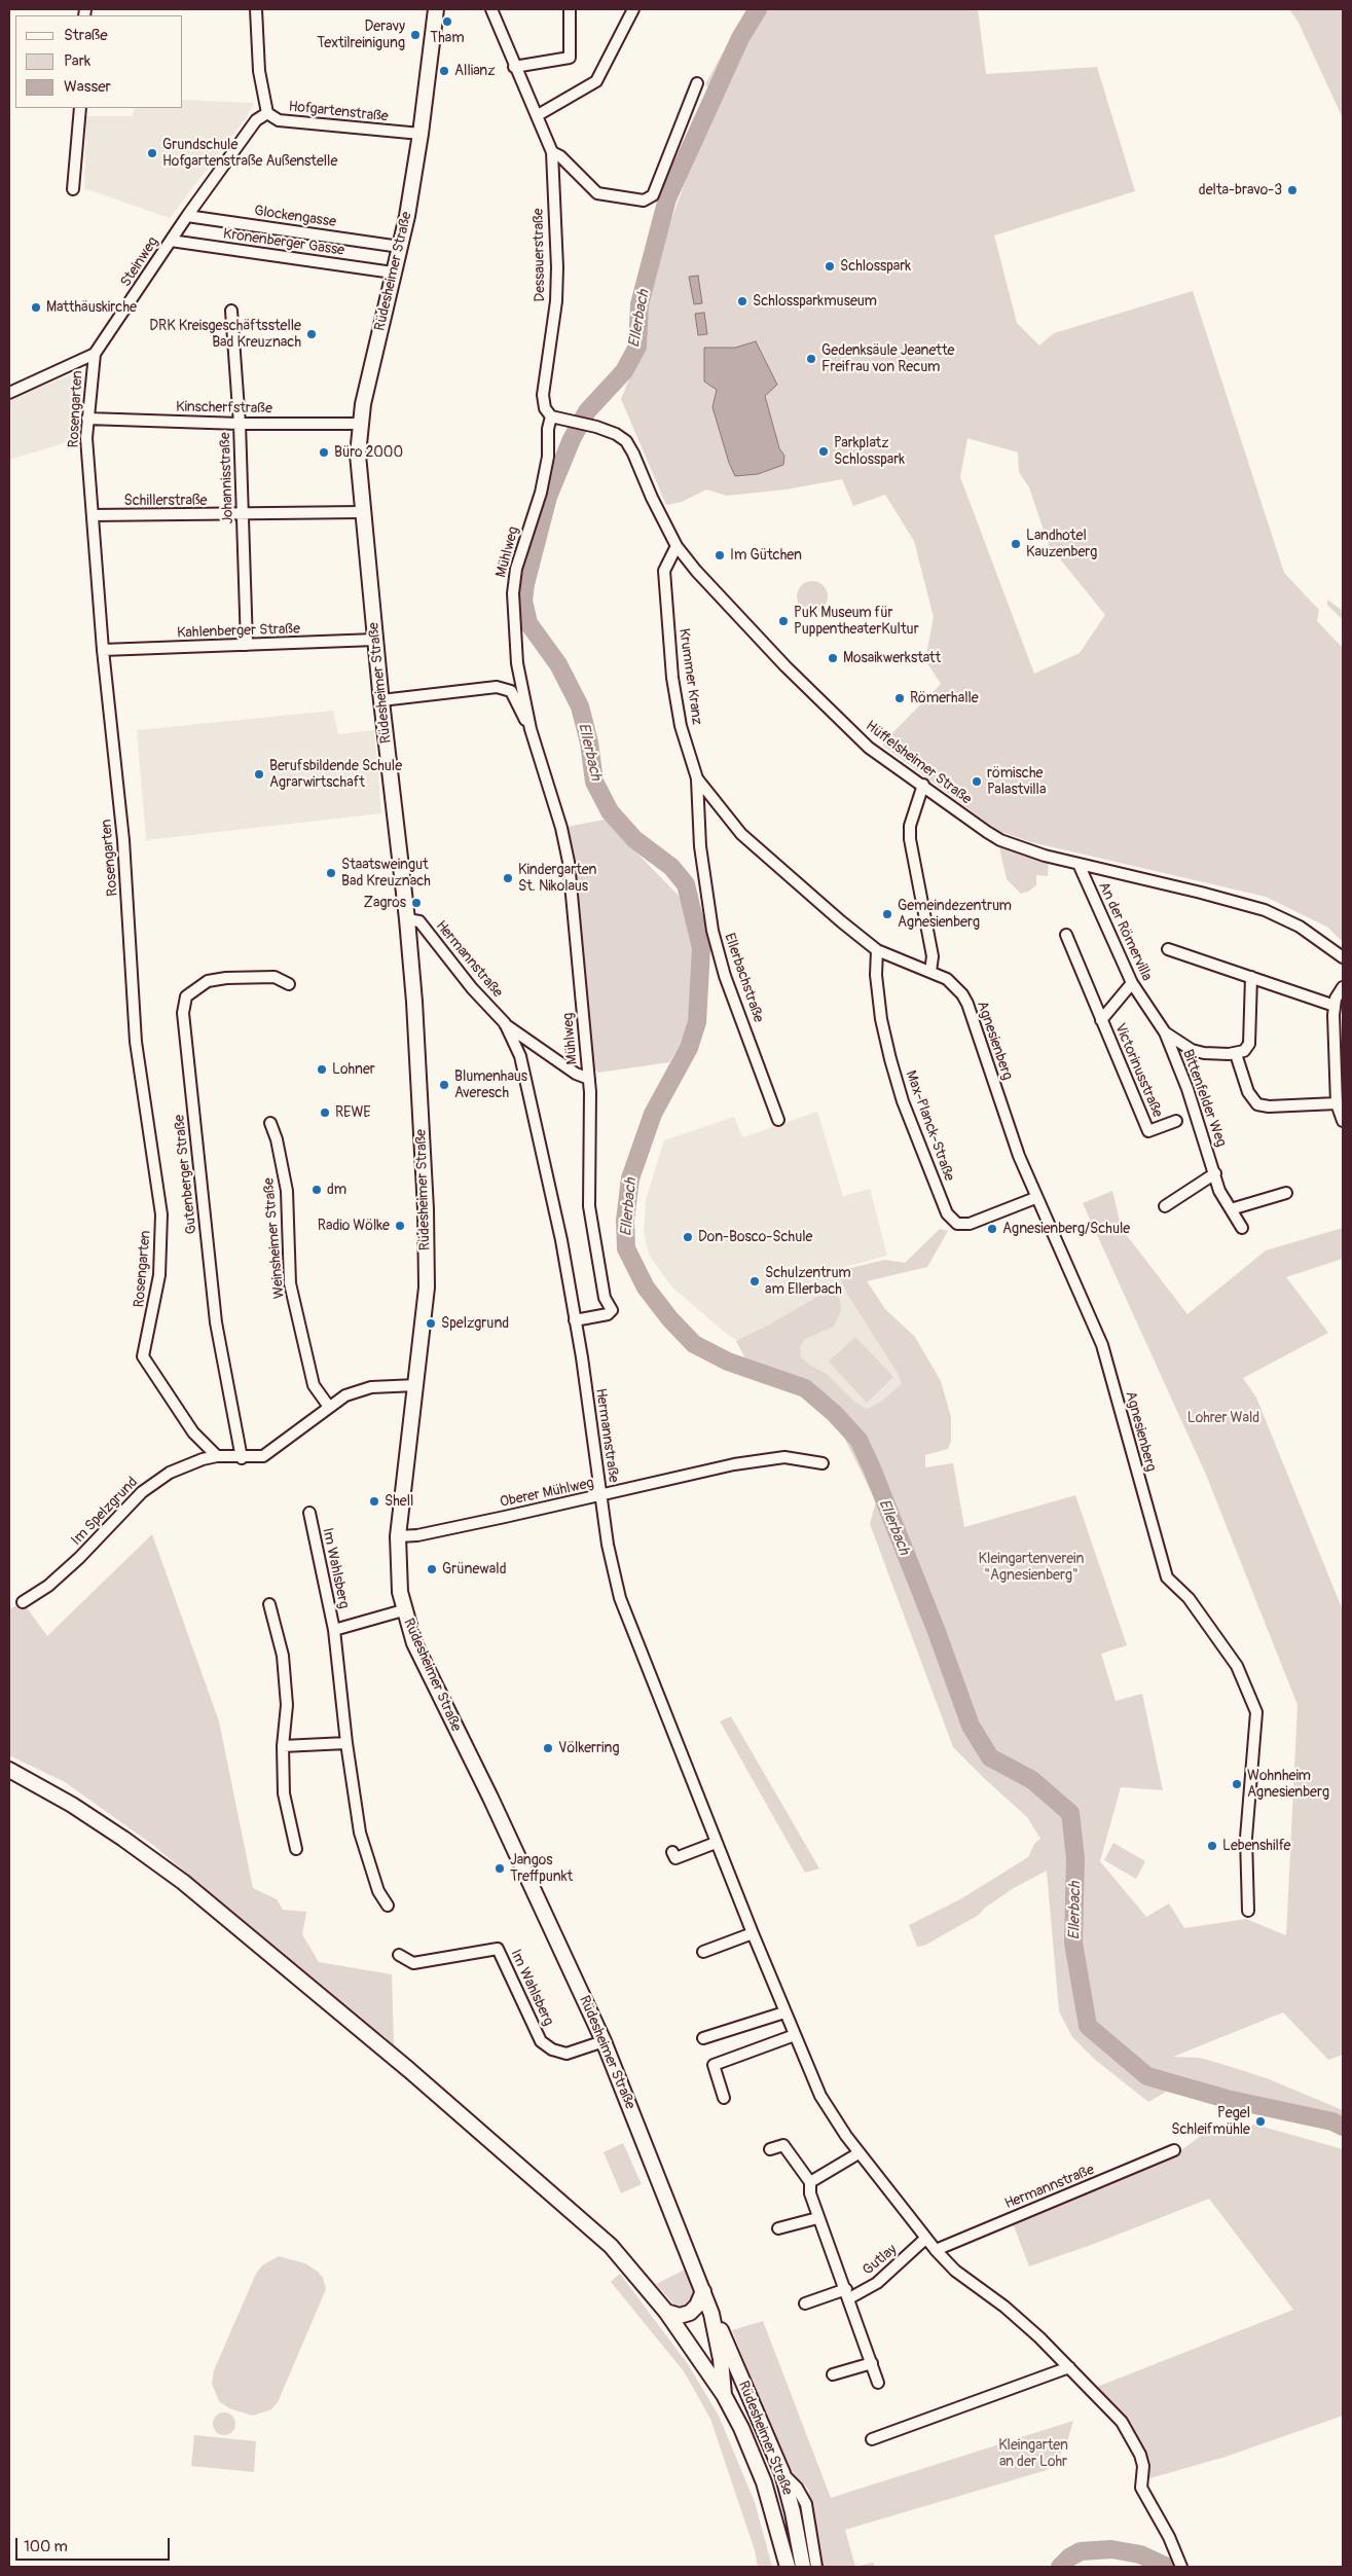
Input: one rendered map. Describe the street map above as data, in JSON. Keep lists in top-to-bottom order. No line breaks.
{"streets":{"street":["Hofgartenstraße","Glockengasse","Kronenberger Gasse","Dessauerstraße","Steinweg","Rüdesheimer Straße","Kinscherfstraße","Rosengarten","Johannisstraße","Schillerstraße","Mühlweg","Kahlenberger Straße","Krummer Kranz","Hüffelsheimer Straße","An der Römervilla","Hermannstraße","Ellerbachstraße","Agnesienberg","Victorinusstraße","Bittenfelder Weg","Max-Planck-Straße","Gutenberger Straße","Weinsheimer Straße","Oberer Mühlweg","Im Spelzgrund","Im Wahlsberg","Gutlay"]},"crossings":[["Hofgartenstraße","Steinweg"],["Hofgartenstraße","Rüdesheimer Straße"],["Glockengasse","Steinweg"],["Glockengasse","Rüdesheimer Straße"],["Kronenberger Gasse","Steinweg"],["Kronenberger Gasse","Rüdesheimer Straße"],["Dessauerstraße","Mühlweg"],["Dessauerstraße","Hüffelsheimer Straße"],["Steinweg","Rosengarten"],["Rüdesheimer Straße","Kinscherfstraße"],["Rüdesheimer Straße","Schillerstraße"],["Rüdesheimer Straße","Mühlweg"],["Rüdesheimer Straße","Kahlenberger Straße"],["Rüdesheimer Straße","Hermannstraße"],["Rüdesheimer Straße","Oberer Mühlweg"],["Rüdesheimer Straße","Im Spelzgrund"],["Rüdesheimer Straße","Im Wahlsberg"],["Kinscherfstraße","Rosengarten"],["Kinscherfstraße","Johannisstraße"],["Rosengarten","Schillerstraße"],["Rosengarten","Kahlenberger Straße"],["Rosengarten","Im Spelzgrund"],["Johannisstraße","Schillerstraße"],["Johannisstraße","Kahlenberger Straße"],["Mühlweg","Hüffelsheimer Straße"],["Mühlweg","Hermannstraße"],["Krummer Kranz","Hüffelsheimer Straße"],["Krummer Kranz","Ellerbachstraße"],["Krummer Kranz","Agnesienberg"],["Krummer Kranz","Max-Planck-Straße"],["Hüffelsheimer Straße","An der Römervilla"],["An der Römervilla","Victorinusstraße"],["An der Römervilla","Bittenfelder Weg"],["Hermannstraße","Oberer Mühlweg"],["Hermannstraße","Gutlay"],["Agnesienberg","Max-Planck-Straße"],["Gutenberger Straße","Im Spelzgrund"],["Weinsheimer Straße","Im Spelzgrund"]],"water":["Ellerbach"],"parks":["Lohrer Wald","Kleingartenverein \"Agnesienberg\"","Kleingarten an der Lohr"],"places":["Tham","Deravy Textilreinigung","Allianz","Grundschule Hofgartenstraße Außenstelle","delta-bravo-3","Schlosspark","Schlossparkmuseum","Matthäuskirche","DRK Kreisgeschäftsstelle Bad Kreuznach","Gedenksäule Jeanette Freifrau von Recum","Parkplatz Schlosspark","Büro 2000","Landhotel Kauzenberg","Im Gütchen","PuK Museum für PuppentheaterKultur","Mosaikwerkstatt","Römerhalle","Berufsbildende Schule Agrarwirtschaft","römische Palastvilla","Staatsweingut Bad Kreuznach","Kindergarten St. Nikolaus","Zagros","Gemeindezentrum Agnesienberg","Lohner","Blumenhaus Averesch","REWE","dm","Radio Wölke","Agnesienberg/Schule","Don-Bosco-Schule","Schulzentrum am Ellerbach","Spelzgrund","Shell","Grünewald","Völkerring","Wohnheim Agnesienberg","Lebenshilfe","Jangos Treffpunkt","Pegel Schleifmühle"],"legend":["Straße","Park","Wasser"],"scale_bar":"100 m"}
